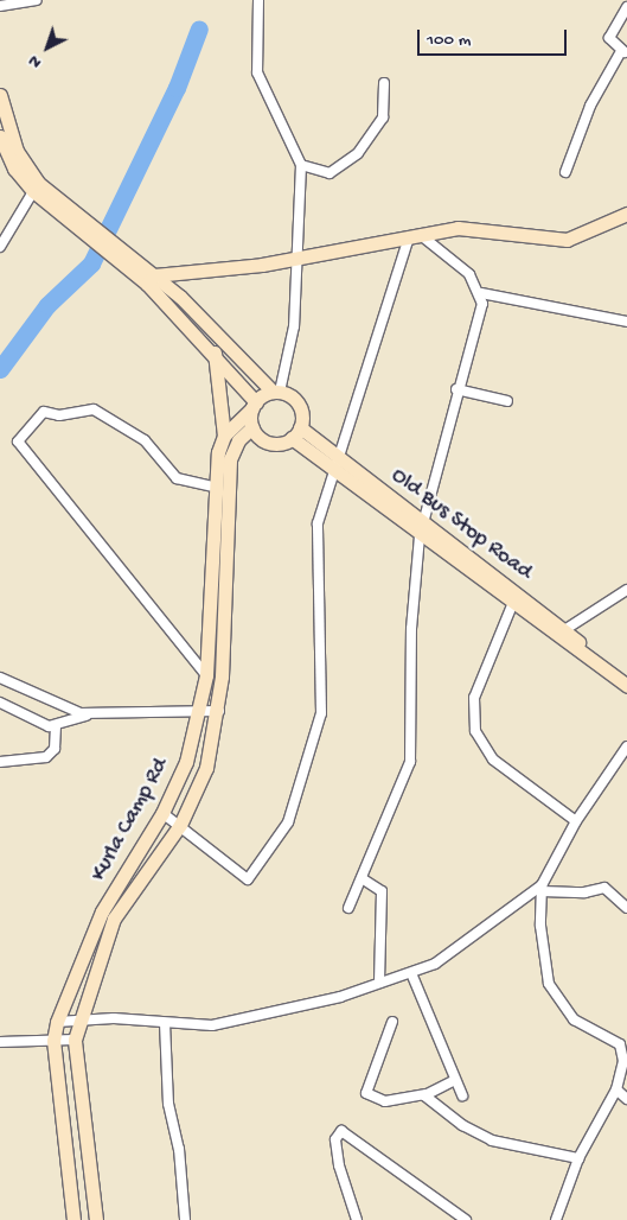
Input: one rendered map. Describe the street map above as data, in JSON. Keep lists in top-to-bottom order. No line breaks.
{"streets":{"main road":["Old Bus Stop Road","Kurla Camp Rd"]},"crossings":[["Old Bus Stop Road","Kurla Camp Rd"]],"scale_bar":"100 m","north":"bottom left"}
